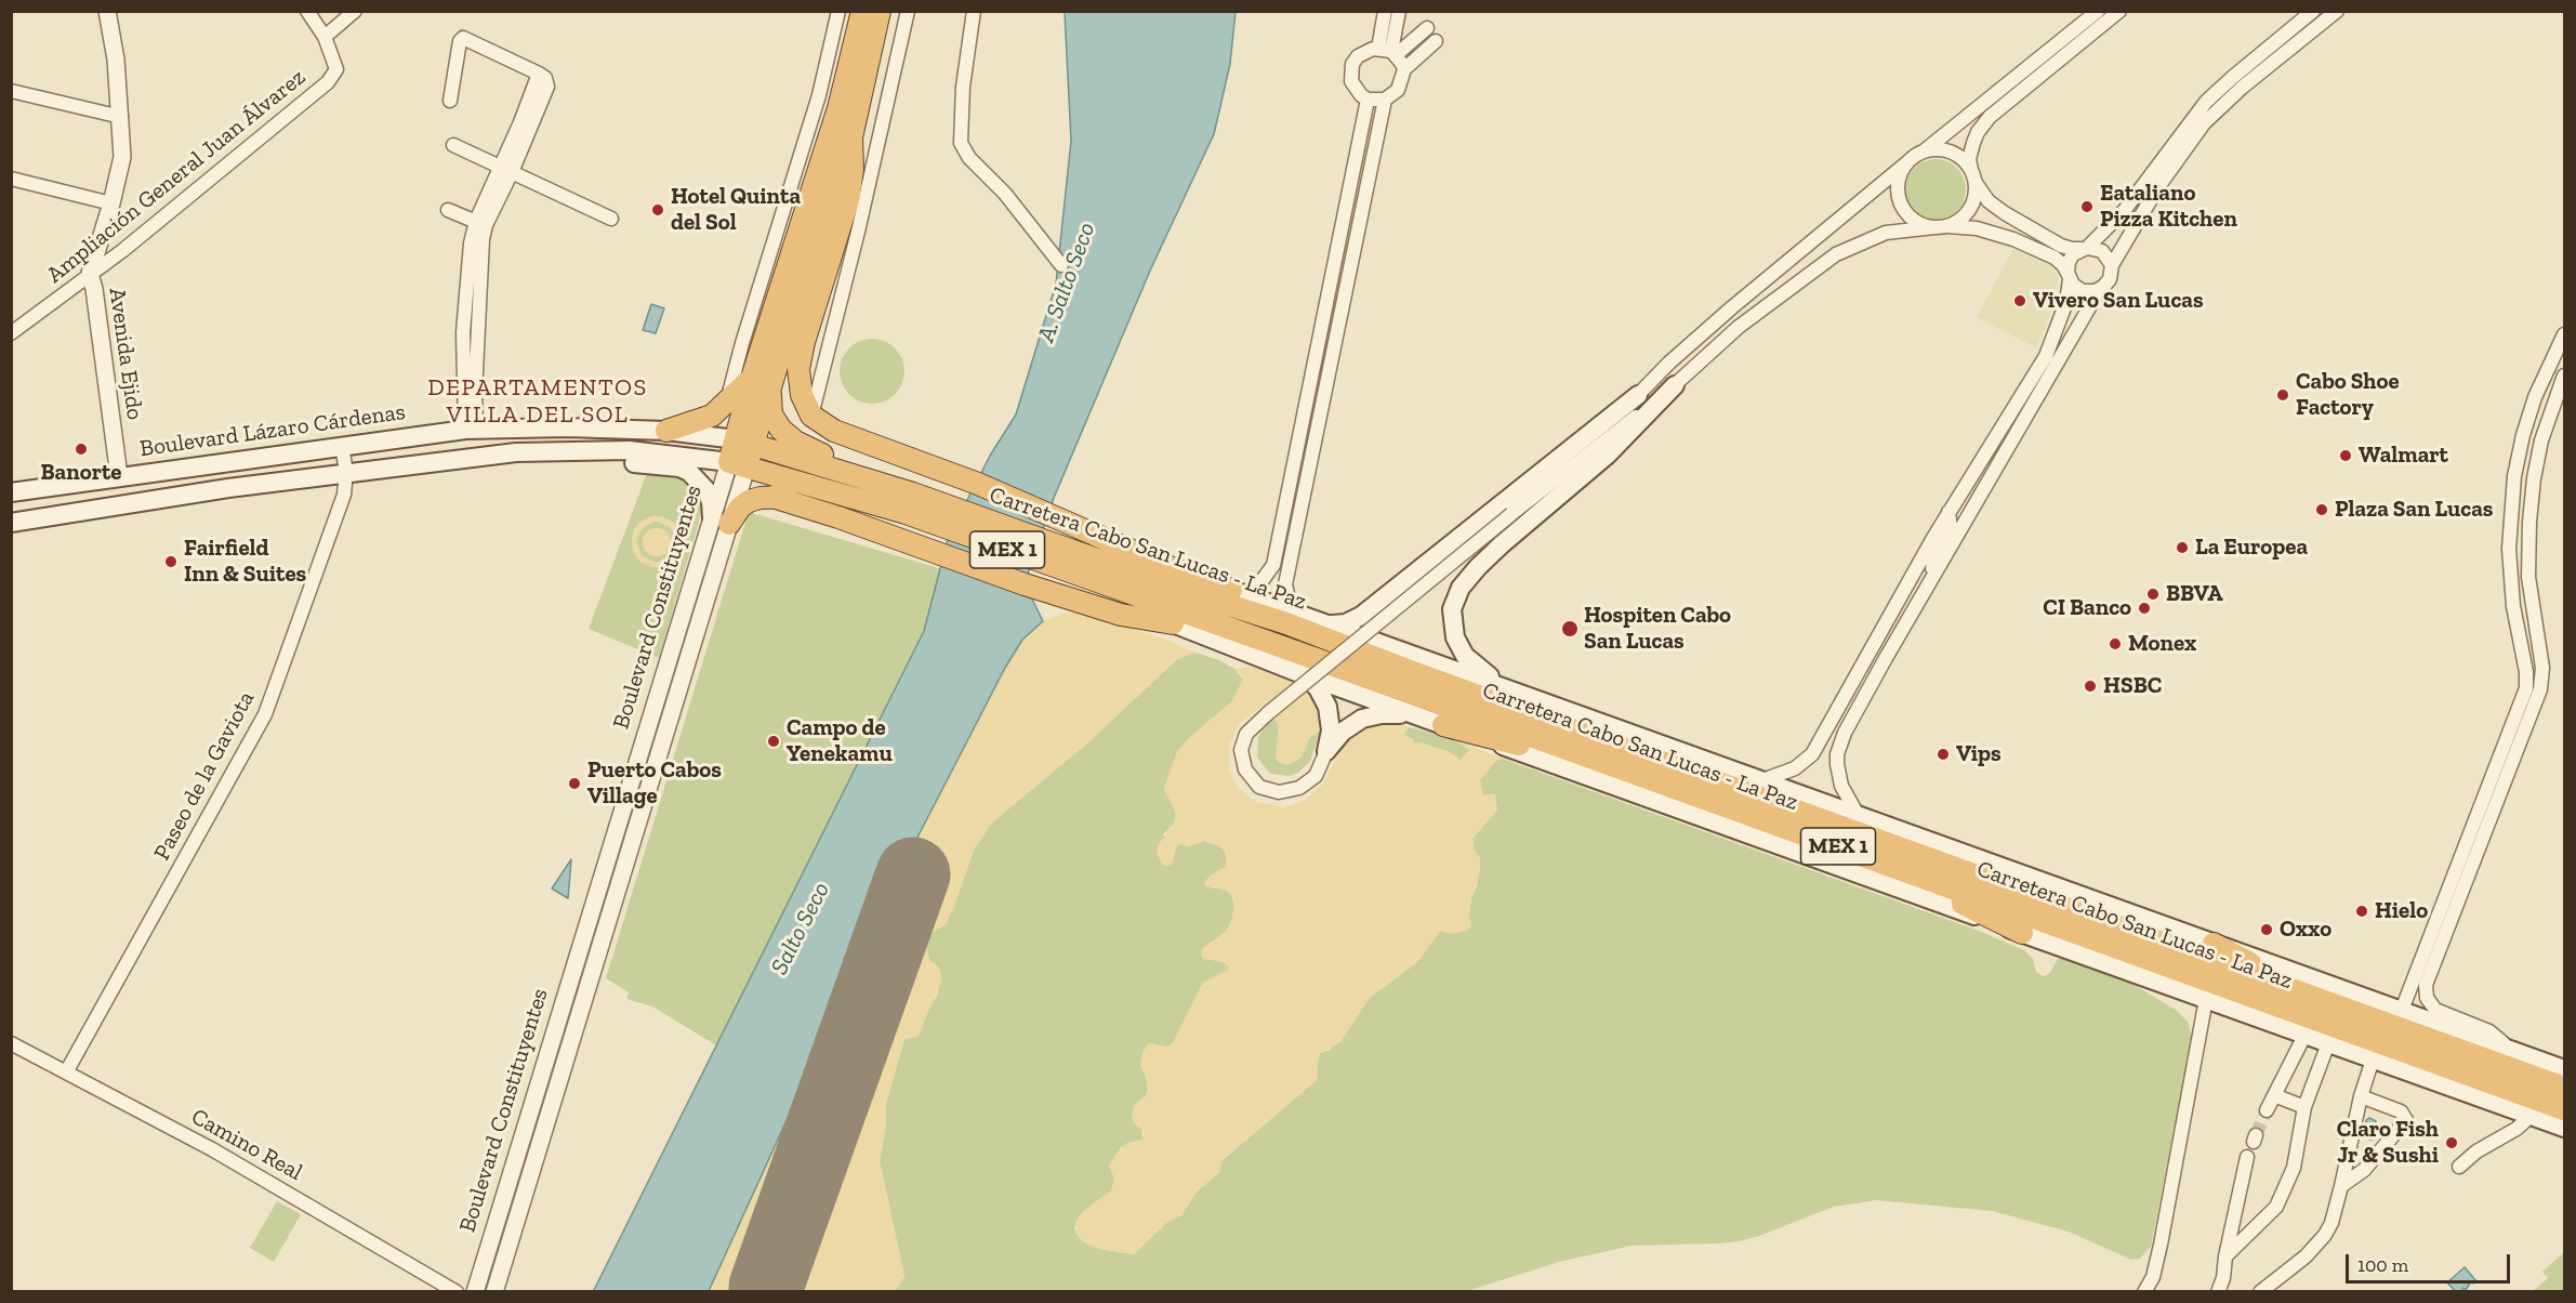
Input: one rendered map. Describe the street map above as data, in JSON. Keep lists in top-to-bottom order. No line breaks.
{"streets":{"highway":["Carretera Cabo San Lucas - La Paz","MEX 1","Boulevard Constituyentes"],"main road":["Boulevard Lázaro Cárdenas"],"street":["Ampliación General Juan Álvarez","Avenida Ejido","Paseo de la Gaviota","Camino Real"]},"crossings":[["Ampliación General Juan Álvarez","Avenida Ejido"],["Avenida Ejido","Boulevard Lázaro Cárdenas"],["Boulevard Lázaro Cárdenas","Carretera Cabo San Lucas - La Paz"],["Boulevard Lázaro Cárdenas","Boulevard Constituyentes"],["Boulevard Lázaro Cárdenas","Paseo de la Gaviota"],["Carretera Cabo San Lucas - La Paz","MEX 1"],["Carretera Cabo San Lucas - La Paz","Boulevard Constituyentes"],["MEX 1","Boulevard Constituyentes"],["Paseo de la Gaviota","Camino Real"]],"districts":["DEPARTAMENTOS VILLA DEL SOL"],"water":["A. Salto Seco","Salto Seco"],"places":["Eataliano Pizza Kitchen","Hotel Quinta del Sol","Vivero San Lucas","Cabo Shoe Factory","Banorte","Walmart","Plaza San Lucas","La Europea","Fairfield Inn & Suites","BBVA","CI Banco","Hospiten Cabo San Lucas","Monex","HSBC","Campo de Yenekamu","Vips","Puerto Cabos Village","Hielo","Oxxo","Claro Fish Jr & Sushi"],"scale_bar":"100 m"}
